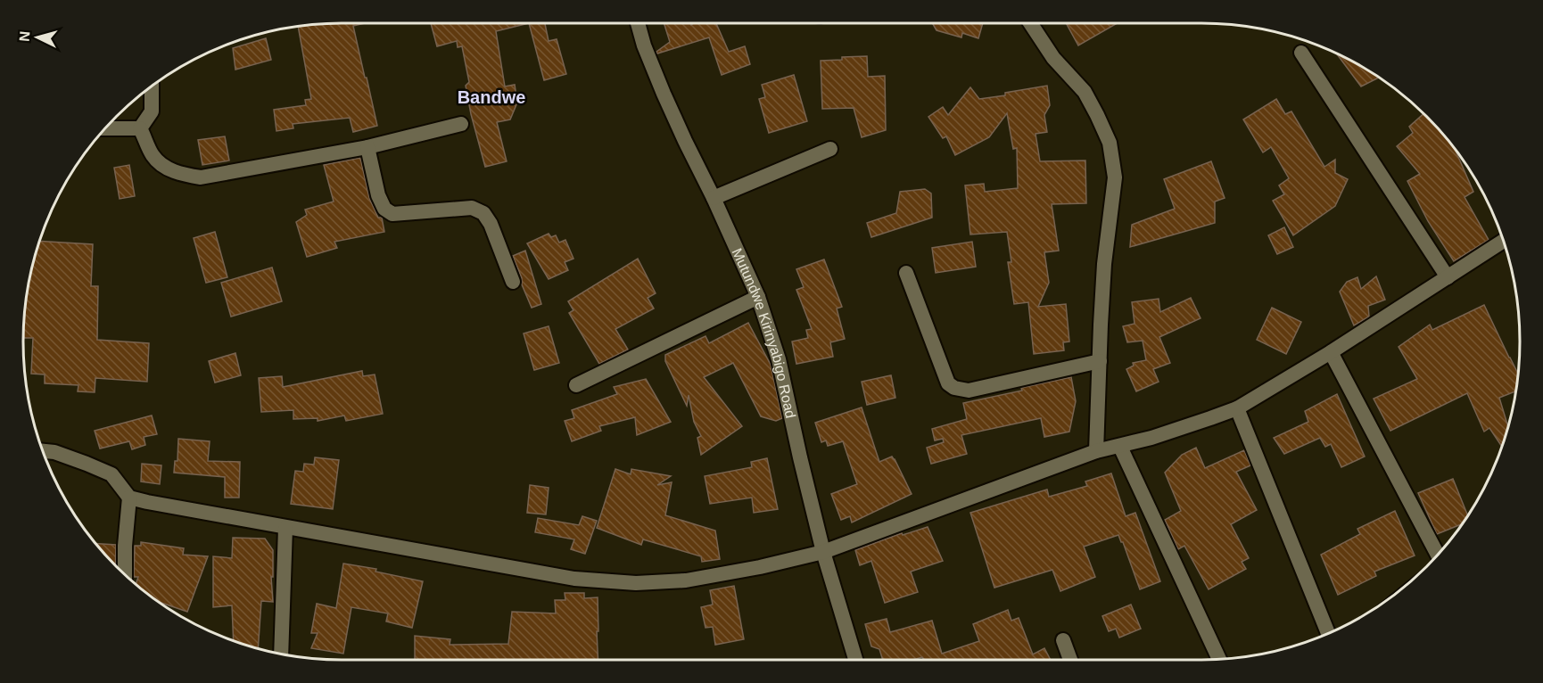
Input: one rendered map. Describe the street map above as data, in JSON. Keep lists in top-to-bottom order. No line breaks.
{"streets":{"street":["Mutundwe Kirinyabigo Road"]},"districts":["Bandwe"],"north":"left"}
